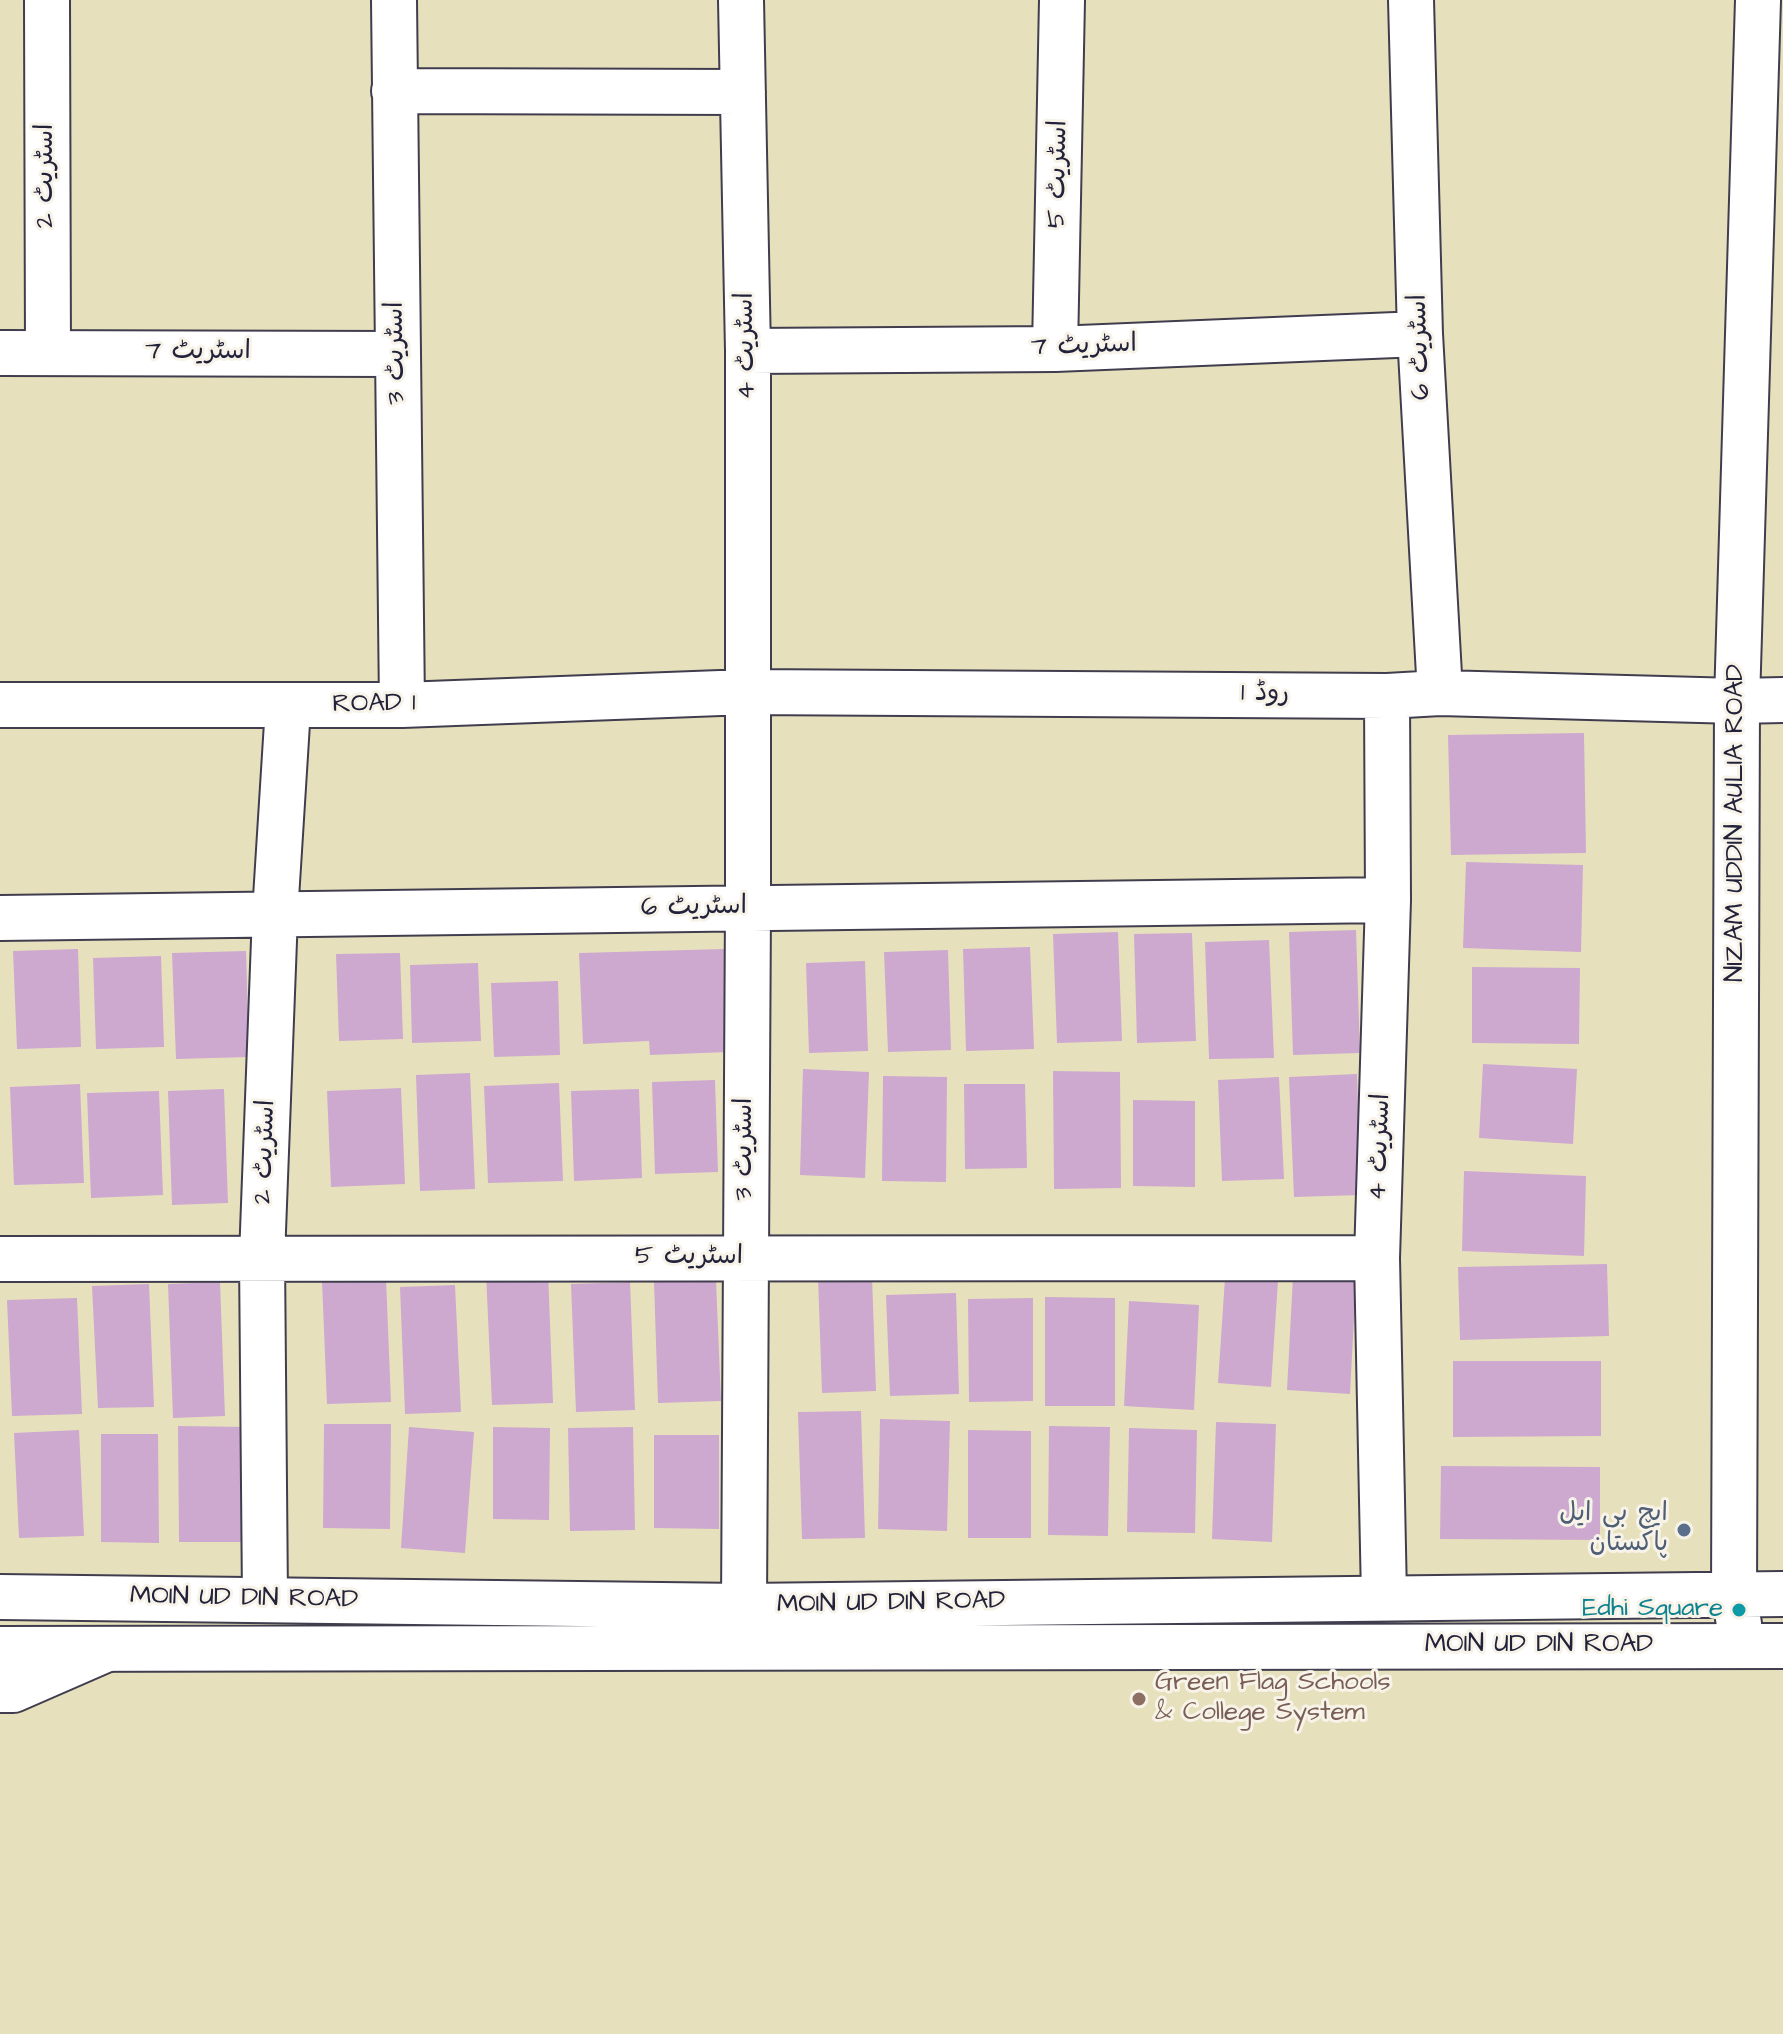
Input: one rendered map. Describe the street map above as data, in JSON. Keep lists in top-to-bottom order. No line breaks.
{"streets":{"street":["اسٹریٹ 5","اسٹریٹ 2","اسٹریٹ 4","اسٹریٹ 7","اسٹریٹ 6","اسٹریٹ 3","روڈ 1","ROAD 1","NIZAM UDDIN AULIA ROAD","MOIN UD DIN ROAD"]},"crossings":[["اسٹریٹ 5","اسٹریٹ 2"],["اسٹریٹ 5","اسٹریٹ 4"],["اسٹریٹ 5","اسٹریٹ 7"],["اسٹریٹ 5","اسٹریٹ 3"],["اسٹریٹ 2","اسٹریٹ 7"],["اسٹریٹ 2","اسٹریٹ 6"],["اسٹریٹ 2","ROAD 1"],["اسٹریٹ 2","MOIN UD DIN ROAD"],["اسٹریٹ 4","اسٹریٹ 7"],["اسٹریٹ 4","اسٹریٹ 6"],["اسٹریٹ 4","اسٹریٹ 3"],["اسٹریٹ 4","روڈ 1"],["اسٹریٹ 4","ROAD 1"],["اسٹریٹ 4","MOIN UD DIN ROAD"],["اسٹریٹ 7","اسٹریٹ 6"],["اسٹریٹ 7","اسٹریٹ 3"],["اسٹریٹ 6","اسٹریٹ 3"],["اسٹریٹ 6","روڈ 1"],["اسٹریٹ 3","روڈ 1"],["اسٹریٹ 3","ROAD 1"],["اسٹریٹ 3","MOIN UD DIN ROAD"],["روڈ 1","ROAD 1"],["روڈ 1","NIZAM UDDIN AULIA ROAD"],["NIZAM UDDIN AULIA ROAD","MOIN UD DIN ROAD"]],"places":["ایچ بی ایل پاکستان","Edhi Square","Green Flag Schools & College System"]}
